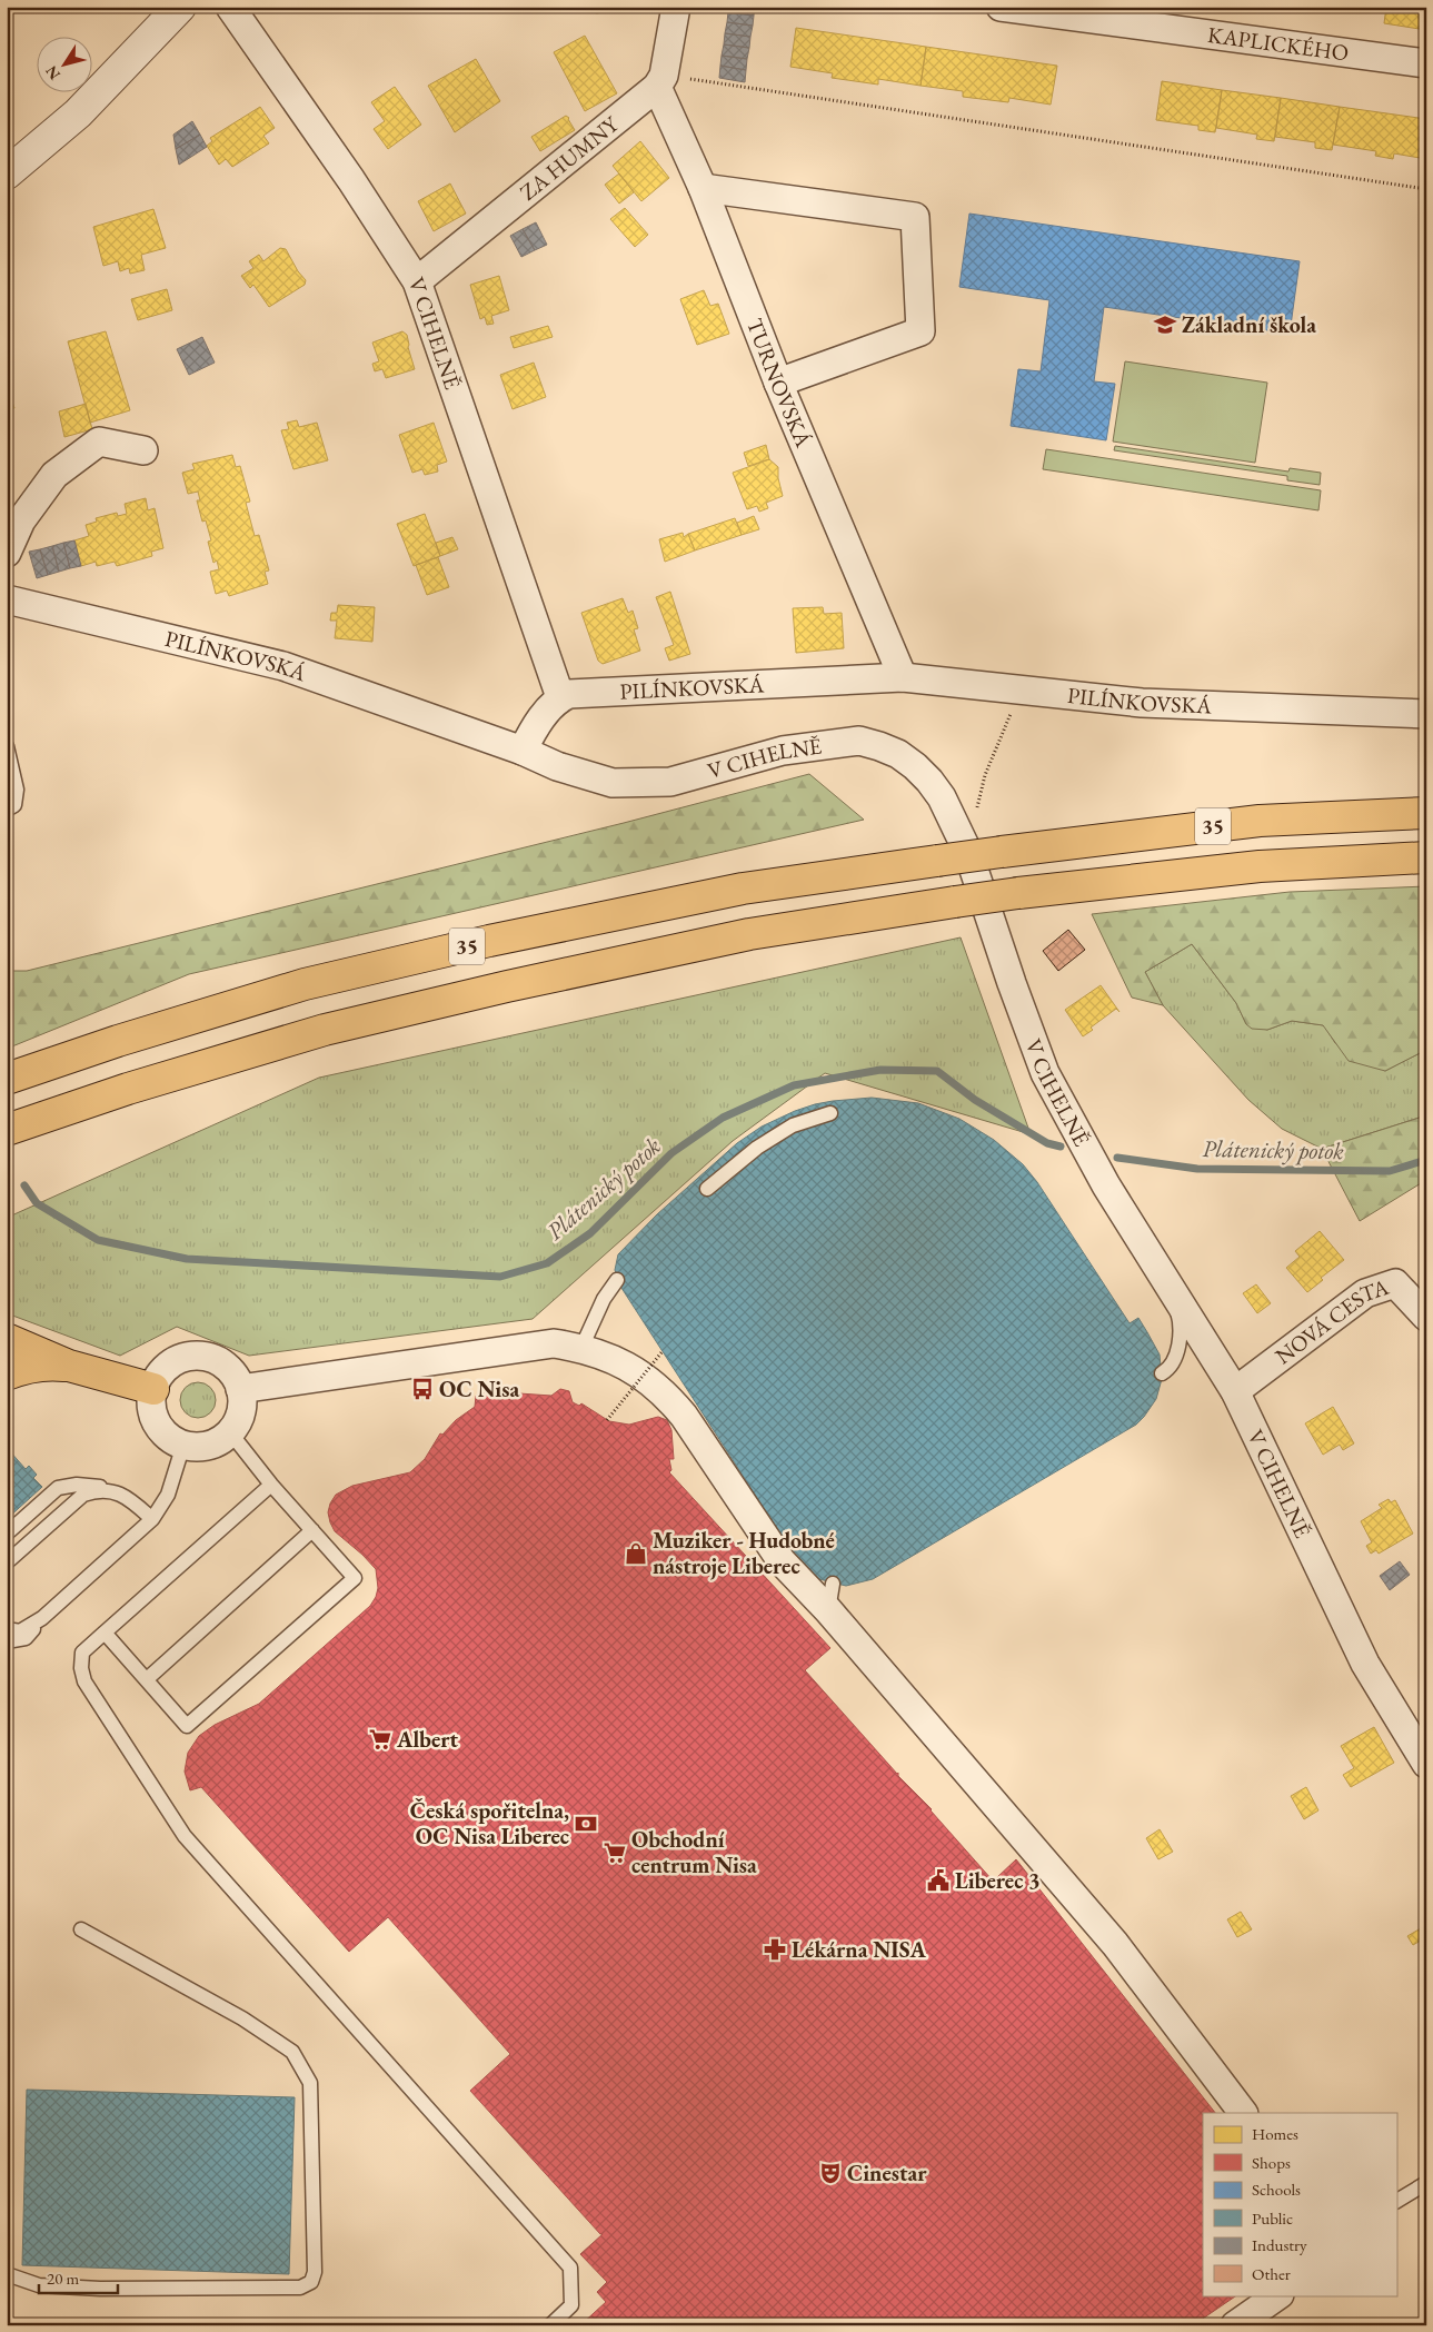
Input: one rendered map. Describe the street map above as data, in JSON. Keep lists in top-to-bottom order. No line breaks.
{"streets":{"highway":["35"],"street":["KAPLICKÉHO","ZA HUMNY","V CIHELNĚ","TURNOVSKÁ","PILÍNKOVSKÁ","NOVÁ CESTA"]},"crossings":[["ZA HUMNY","V CIHELNĚ"],["ZA HUMNY","TURNOVSKÁ"],["V CIHELNĚ","PILÍNKOVSKÁ"],["V CIHELNĚ","NOVÁ CESTA"],["TURNOVSKÁ","PILÍNKOVSKÁ"]],"water":["Plátenický potok"],"places":{"school or university":["Základní škola"],"bus stop":["OC Nisa"],"shop":["Muziker - Hudobné nástroje Liberec"],"supermarket":["Albert","Obchodní centrum Nisa"],"bank":["Česká spořitelna, OC Nisa Liberec"],"public building":["Liberec 3"],"pharmacy":["Lékárna NISA"],"theatre":["Cinestar"]},"legend":["Homes","Shops","Schools","Public","Industry","Other"],"scale_bar":"20 m","north":"bottom left"}
